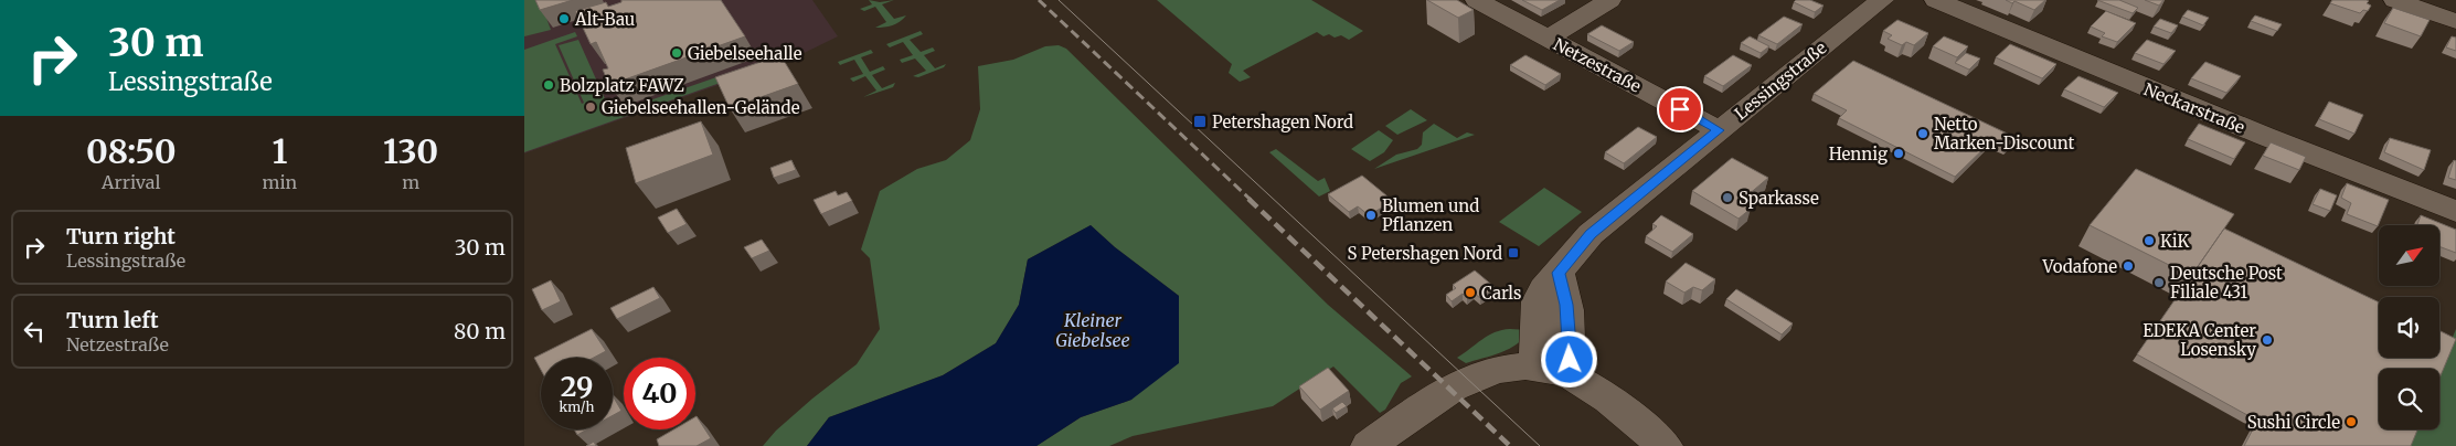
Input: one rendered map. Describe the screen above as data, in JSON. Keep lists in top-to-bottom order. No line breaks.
{"streets":{"street":["Netzestraße","Lessingstraße","Neckarstraße"]},"crossings":[["Netzestraße","Lessingstraße"]],"water":["Kleiner Giebelsee"],"places":{"other":["Alt-Bau","Giebelseehalle","Bolzplatz FAWZ","Giebelseehallen-Gelände","Netto Marken-Discount","Hennig","Sparkasse","Blumen und Pflanzen","KiK","Vodafone","Deutsche Post Filiale 431","Carls","EDEKA Center Losensky","Sushi Circle"],"transit":["Petershagen Nord","S Petershagen Nord"]},"north":"top right","page":{"turn":["30 m","Lessingstraße"],"eta":["08:50","Arrival","1","min","130","m"],"list":[{"name":"Turn right","note":"Lessingstraße","value":"30 m"},{"name":"Turn left","note":"Netzestraße","value":"80 m"}],"speed":"29 km/h","limit":"40"}}
